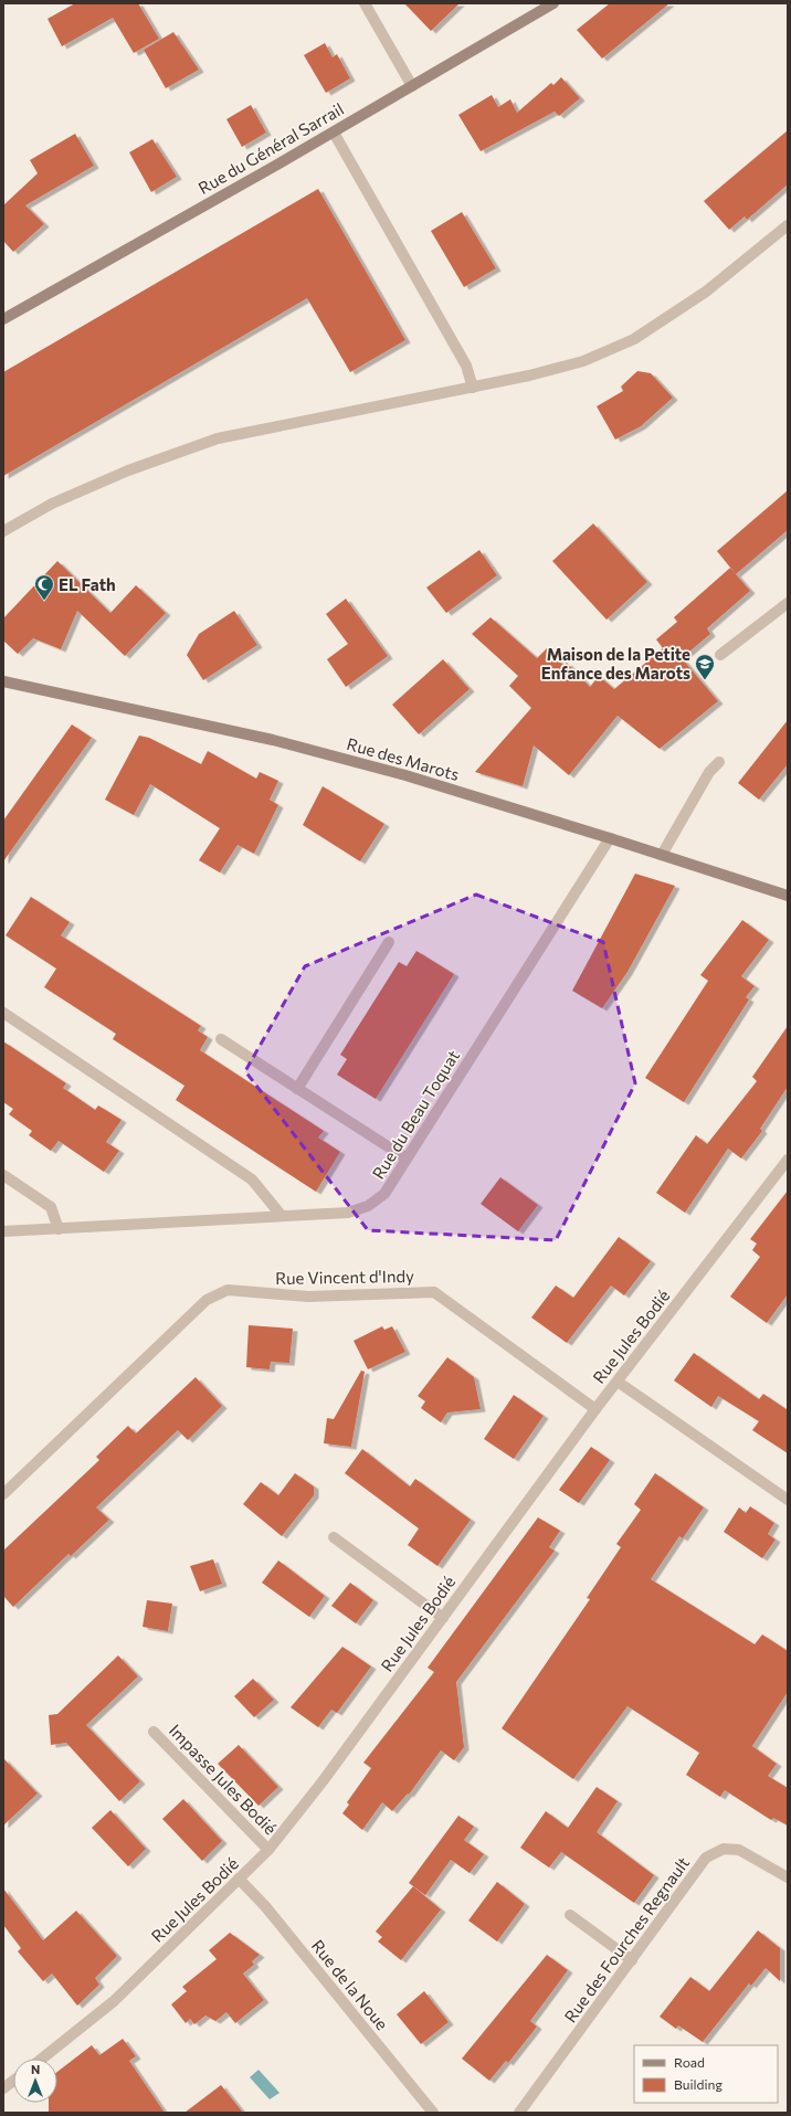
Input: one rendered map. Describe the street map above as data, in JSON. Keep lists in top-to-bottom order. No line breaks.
{"streets":{"main road":["Rue du Général Sarrail","Rue des Marots"],"street":["Rue du Beau Toquat","Rue Vincent d'Indy","Rue Jules Bodié","Impasse Jules Bodié","Rue des Fourches Regnault","Rue de la Noue"]},"crossings":[["Rue des Marots","Rue du Beau Toquat"],["Rue Vincent d'Indy","Rue Jules Bodié"],["Rue Jules Bodié","Impasse Jules Bodié"],["Rue Jules Bodié","Rue de la Noue"]],"places":{"mosque":["EL Fath"],"school or university":["Maison de la Petite Enfance des Marots"]},"legend":["Road","Building"],"north":"top"}
